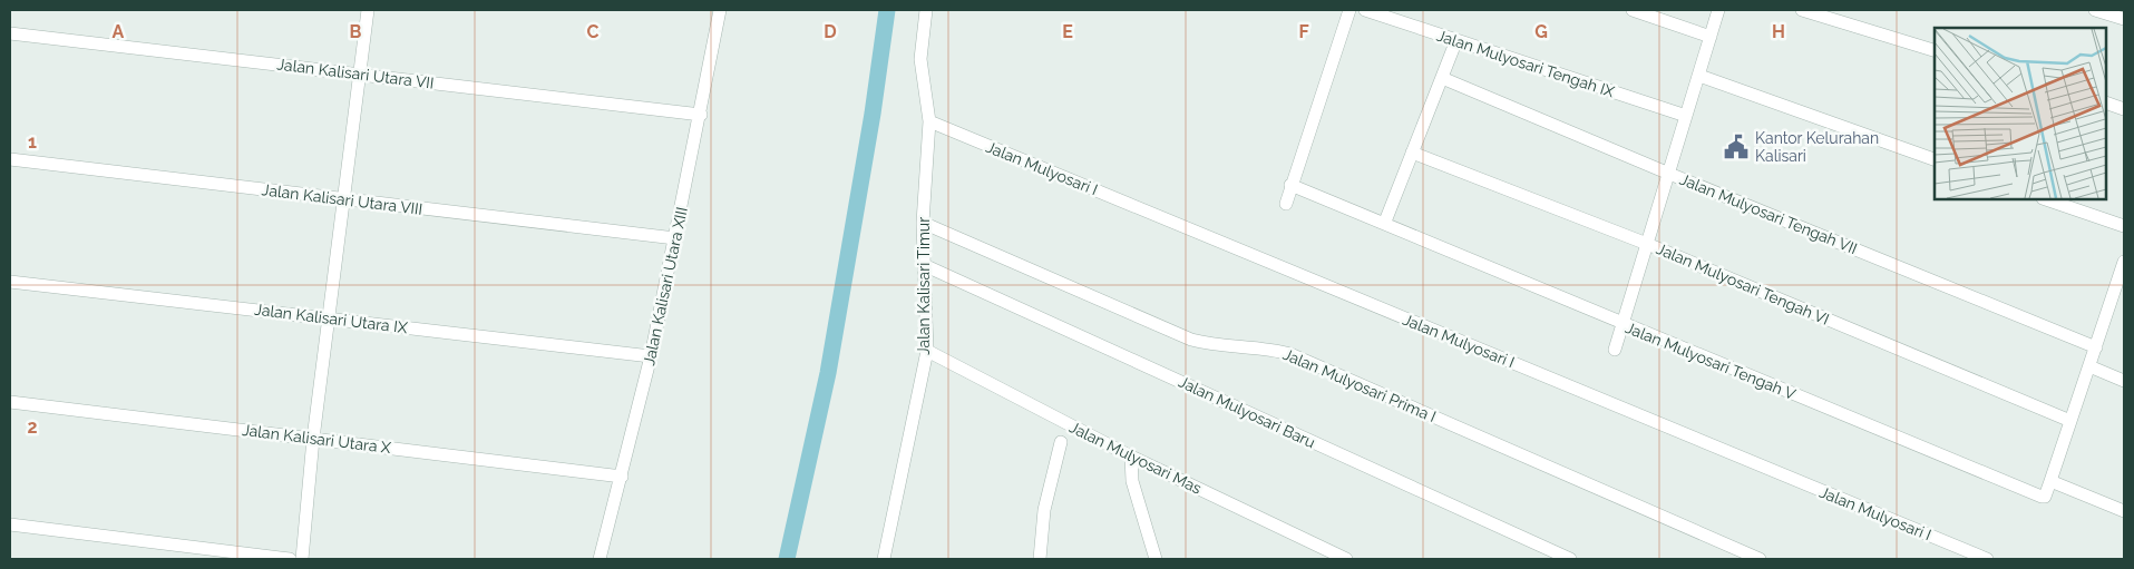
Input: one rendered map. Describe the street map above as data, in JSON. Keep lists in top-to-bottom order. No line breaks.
{"streets":{"street":["Jalan Mulyosari Tengah IX","Jalan Kalisari Utara VII","Jalan Mulyosari I","Jalan Kalisari Utara VIII","Jalan Mulyosari Tengah VII","Jalan Mulyosari Tengah VI","Jalan Kalisari Utara XIII","Jalan Kalisari Timur","Jalan Kalisari Utara IX","Jalan Mulyosari Tengah V","Jalan Mulyosari Prima I","Jalan Mulyosari Baru","Jalan Kalisari Utara X","Jalan Mulyosari Mas"]},"crossings":[["Jalan Kalisari Utara VII","Jalan Kalisari Utara XIII"],["Jalan Mulyosari I","Jalan Kalisari Timur"],["Jalan Kalisari Utara VIII","Jalan Kalisari Utara XIII"],["Jalan Kalisari Utara XIII","Jalan Kalisari Utara IX"],["Jalan Kalisari Utara XIII","Jalan Kalisari Utara X"],["Jalan Kalisari Timur","Jalan Mulyosari Prima I"],["Jalan Kalisari Timur","Jalan Mulyosari Baru"],["Jalan Kalisari Timur","Jalan Mulyosari Mas"]],"places":{"public building":["Kantor Kelurahan Kalisari"]},"grid":{"columns":["A","B","C","D","E","F","G","H"],"rows":["1","2"]}}
